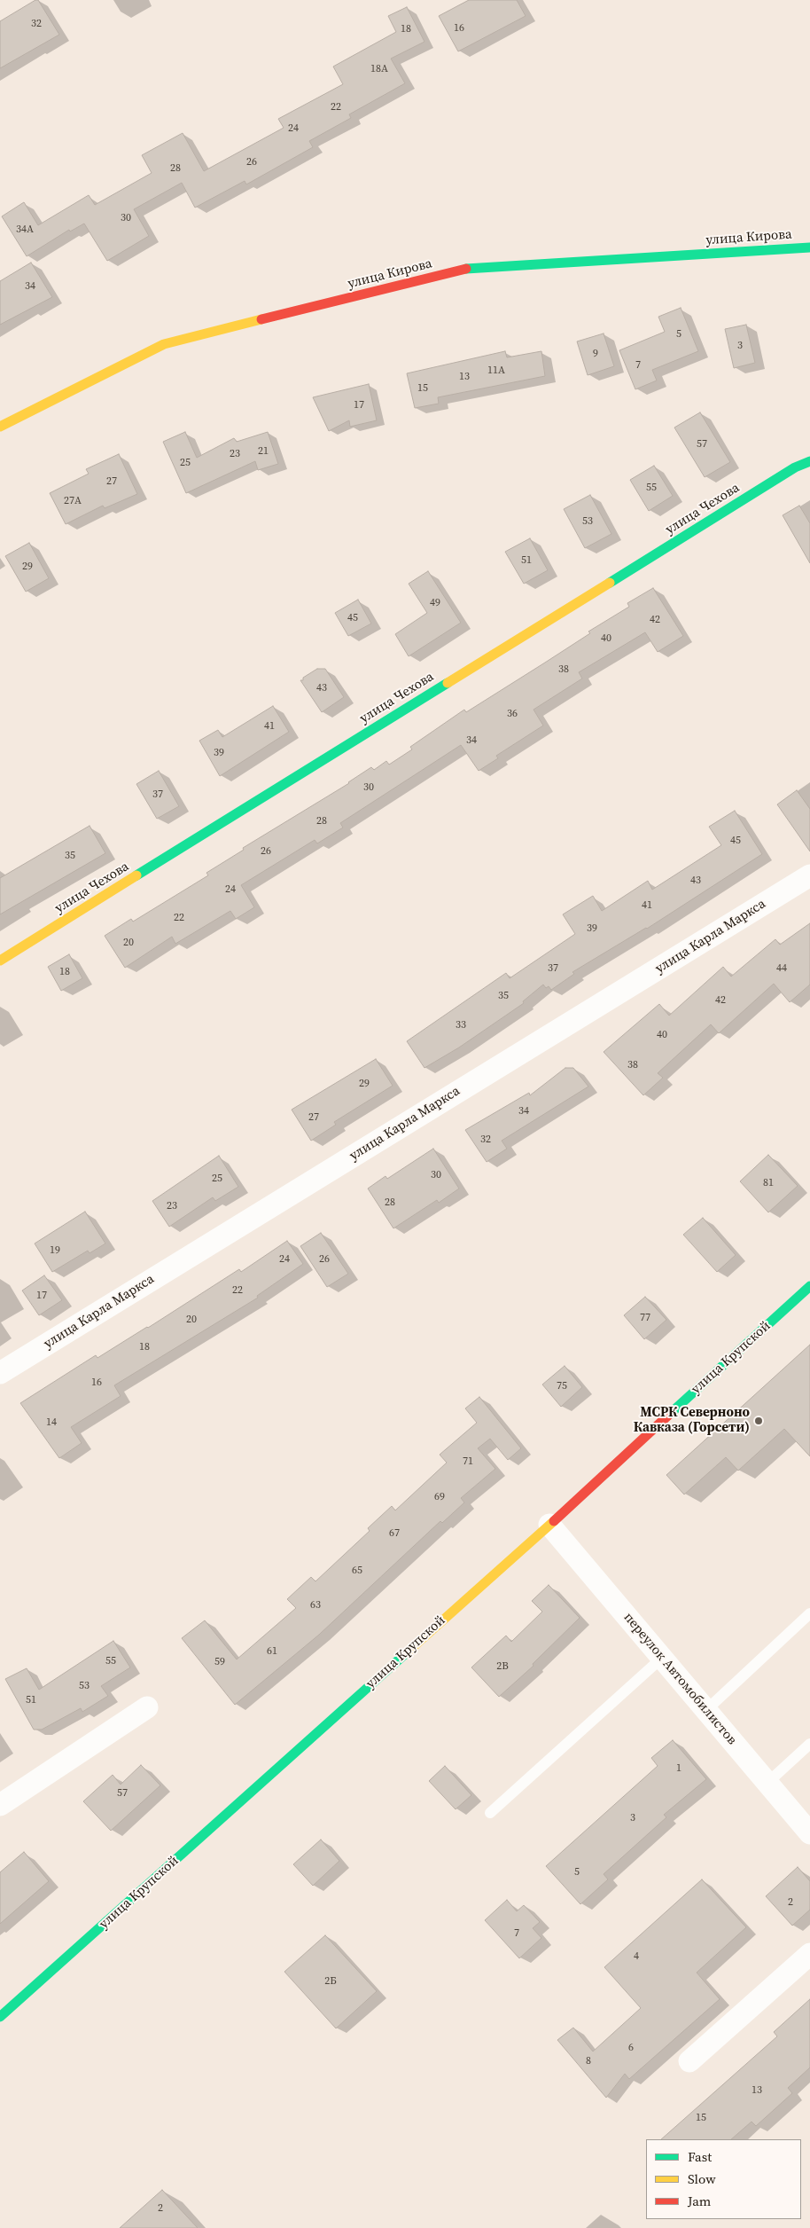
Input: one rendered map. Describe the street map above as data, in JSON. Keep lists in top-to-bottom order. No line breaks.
{"streets":{"street":["улица Кирова","улица Чехова","улица Карла Маркса","улица Крупской","переулок Автомобилистов"]},"crossings":[["улица Крупской","переулок Автомобилистов"]],"places":["МСРК Северноно Кавказа (Горсети)"],"house_numbers":["32","16","18","18А","22","24","26","28","30","34А","34","5","3","9","7","11А","13","15","17","57","21","23","25","27","55","27А","53","51","29","49","45","42","40","38","43","36","41","34","39","30","37","28","45","26","35","43","24","41","22","39","20","37","44","18","35","42","33","40","38","29","34","27","32","30","25","81","28","23","19","24","26","22","17","77","20","18","16","75","14","71","69","67","65","63","61","55","59","2В","53","51","1","57","3","5","2","7","4","2Б","6","8","13","15","2"],"legend":["Fast","Slow","Jam"]}
